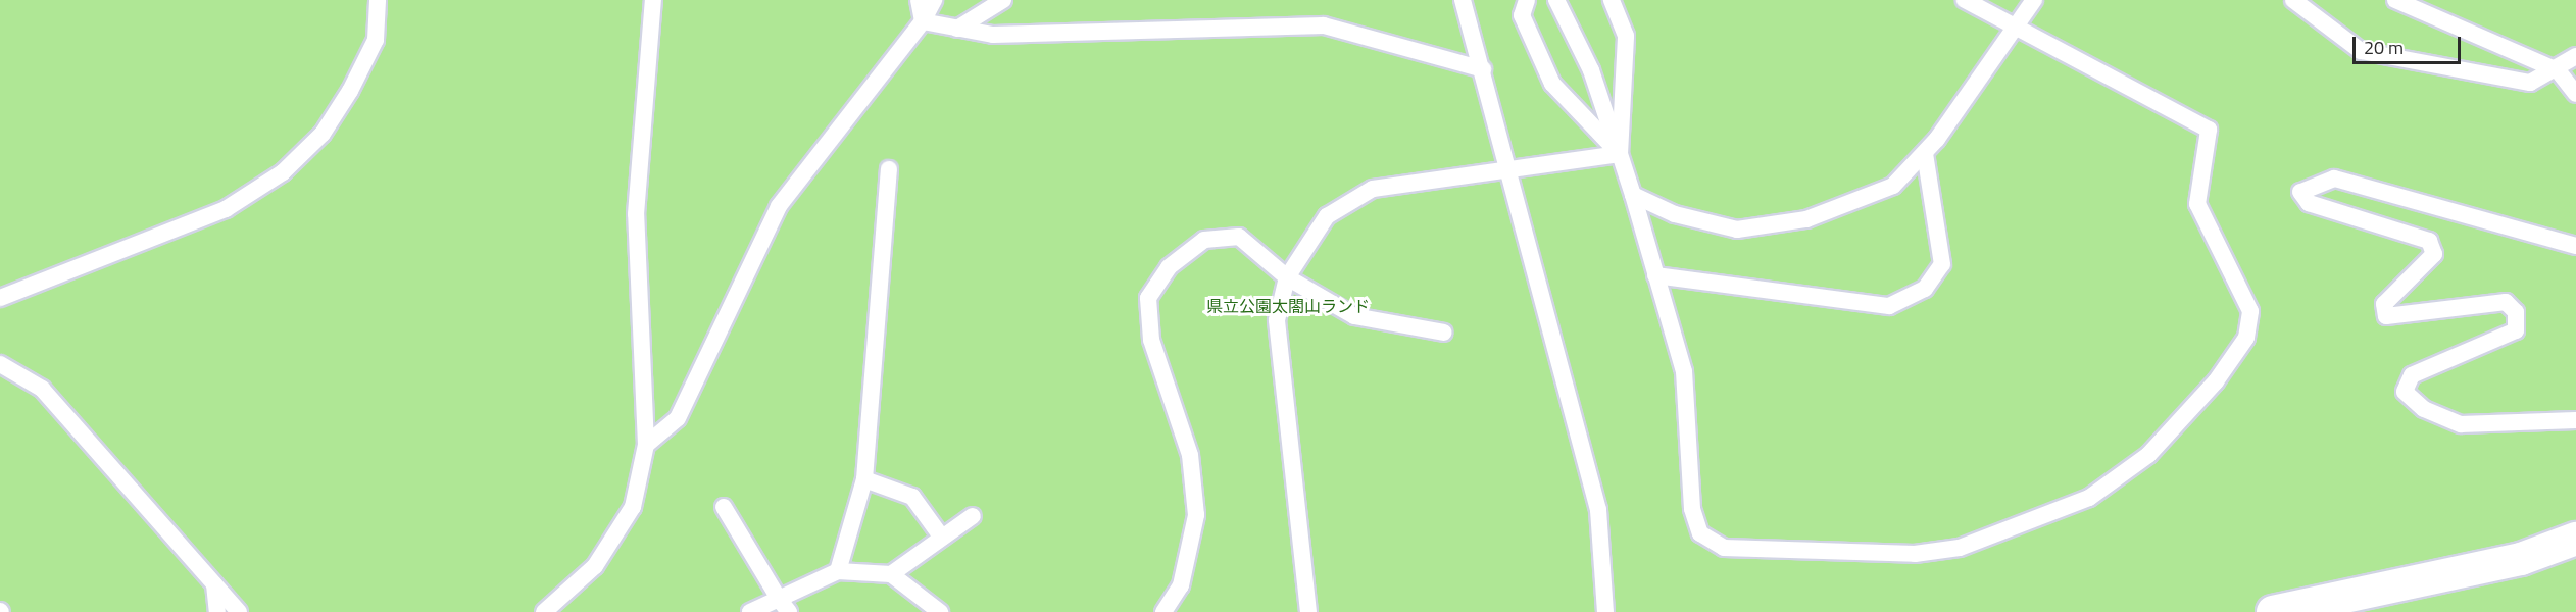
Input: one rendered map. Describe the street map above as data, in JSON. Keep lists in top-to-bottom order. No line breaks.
{"parks":["県立公園太閤山ランド"],"scale_bar":"20 m"}
